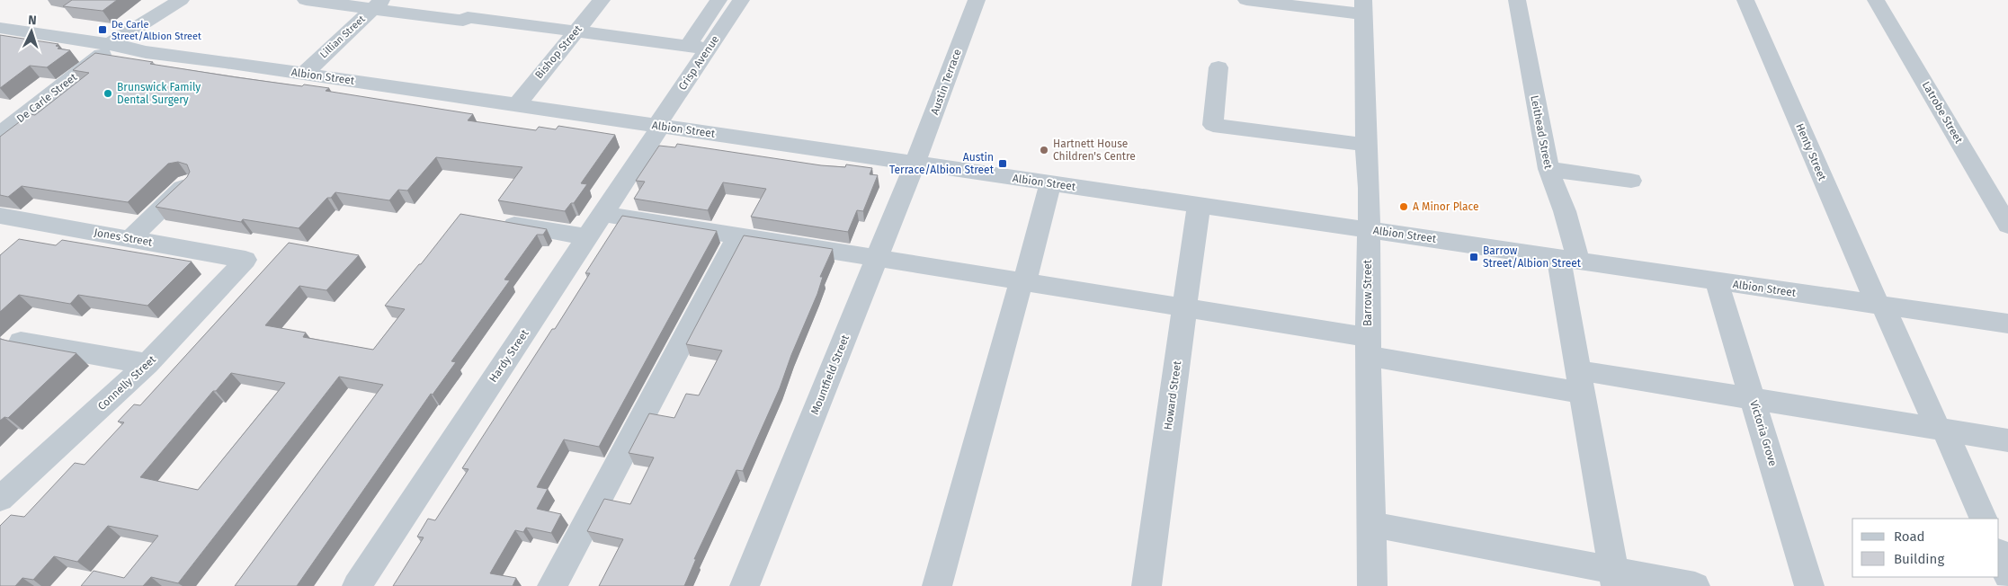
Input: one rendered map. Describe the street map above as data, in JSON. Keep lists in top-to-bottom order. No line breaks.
{"streets":{"street":["Lillian Street","Bishop Street","Crisp Avenue","Albion Street","Austin Terrace","De Carle Street","Latrobe Street","Leithead Street","Henty Street","Jones Street","Barrow Street","Hardy Street","Mountfield Street","Connelly Street","Howard Street","Victoria Grove"]},"crossings":[["Lillian Street","Albion Street"],["Bishop Street","Albion Street"],["Crisp Avenue","Albion Street"],["Crisp Avenue","Hardy Street"],["Albion Street","Austin Terrace"],["Albion Street","De Carle Street"],["Albion Street","Leithead Street"],["Albion Street","Henty Street"],["Albion Street","Barrow Street"],["Albion Street","Hardy Street"],["Albion Street","Mountfield Street"],["Albion Street","Howard Street"],["Albion Street","Victoria Grove"],["Austin Terrace","Mountfield Street"],["Jones Street","Connelly Street"]],"places":{"transit":["De Carle Street/Albion Street","Austin Terrace/Albion Street","Barrow Street/Albion Street"],"other":["Brunswick Family Dental Surgery","Hartnett House Children's Centre","A Minor Place"]},"legend":["Road","Building"],"north":"top"}
